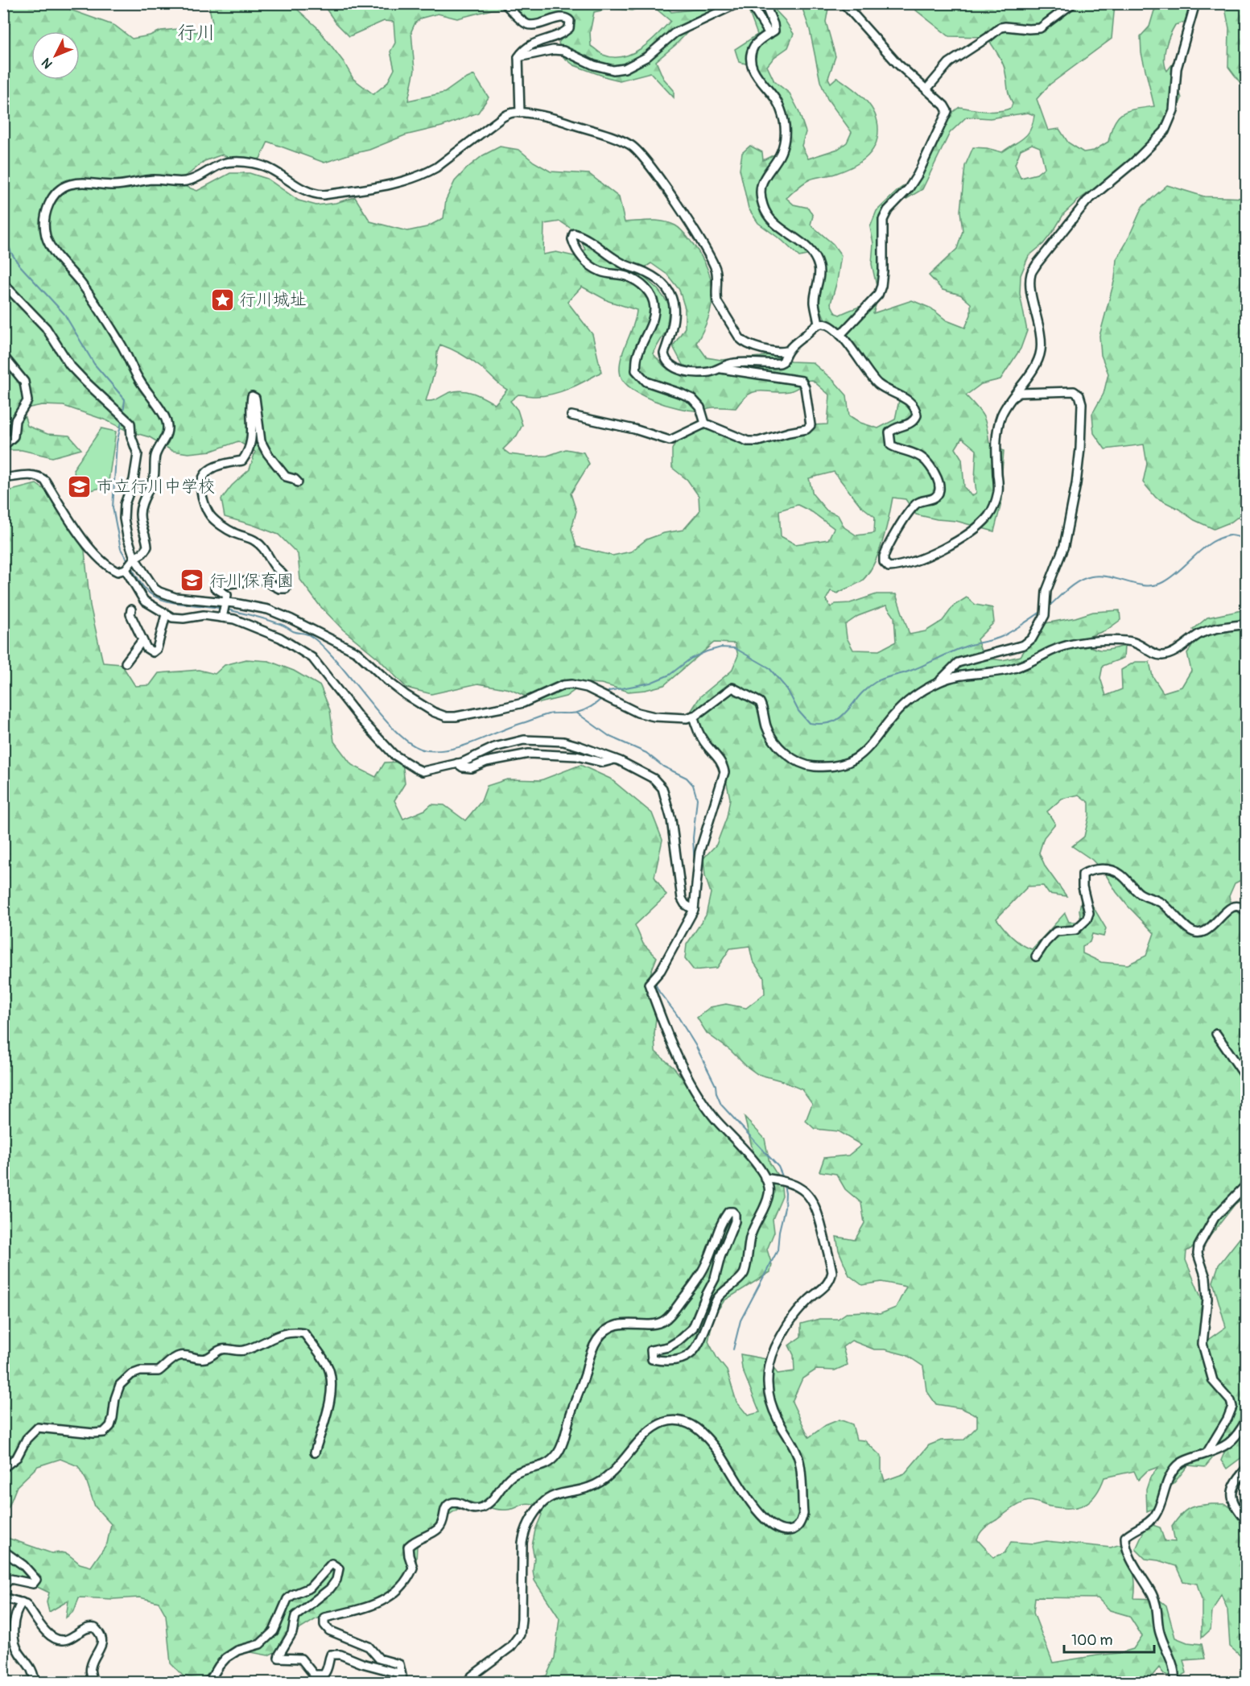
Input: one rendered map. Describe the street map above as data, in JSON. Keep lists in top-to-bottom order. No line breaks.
{"districts":["行川"],"places":{"place":["行川城址"],"school or university":["市立行川中学校","行川保育園"]},"scale_bar":"100 m","north":"bottom left"}
